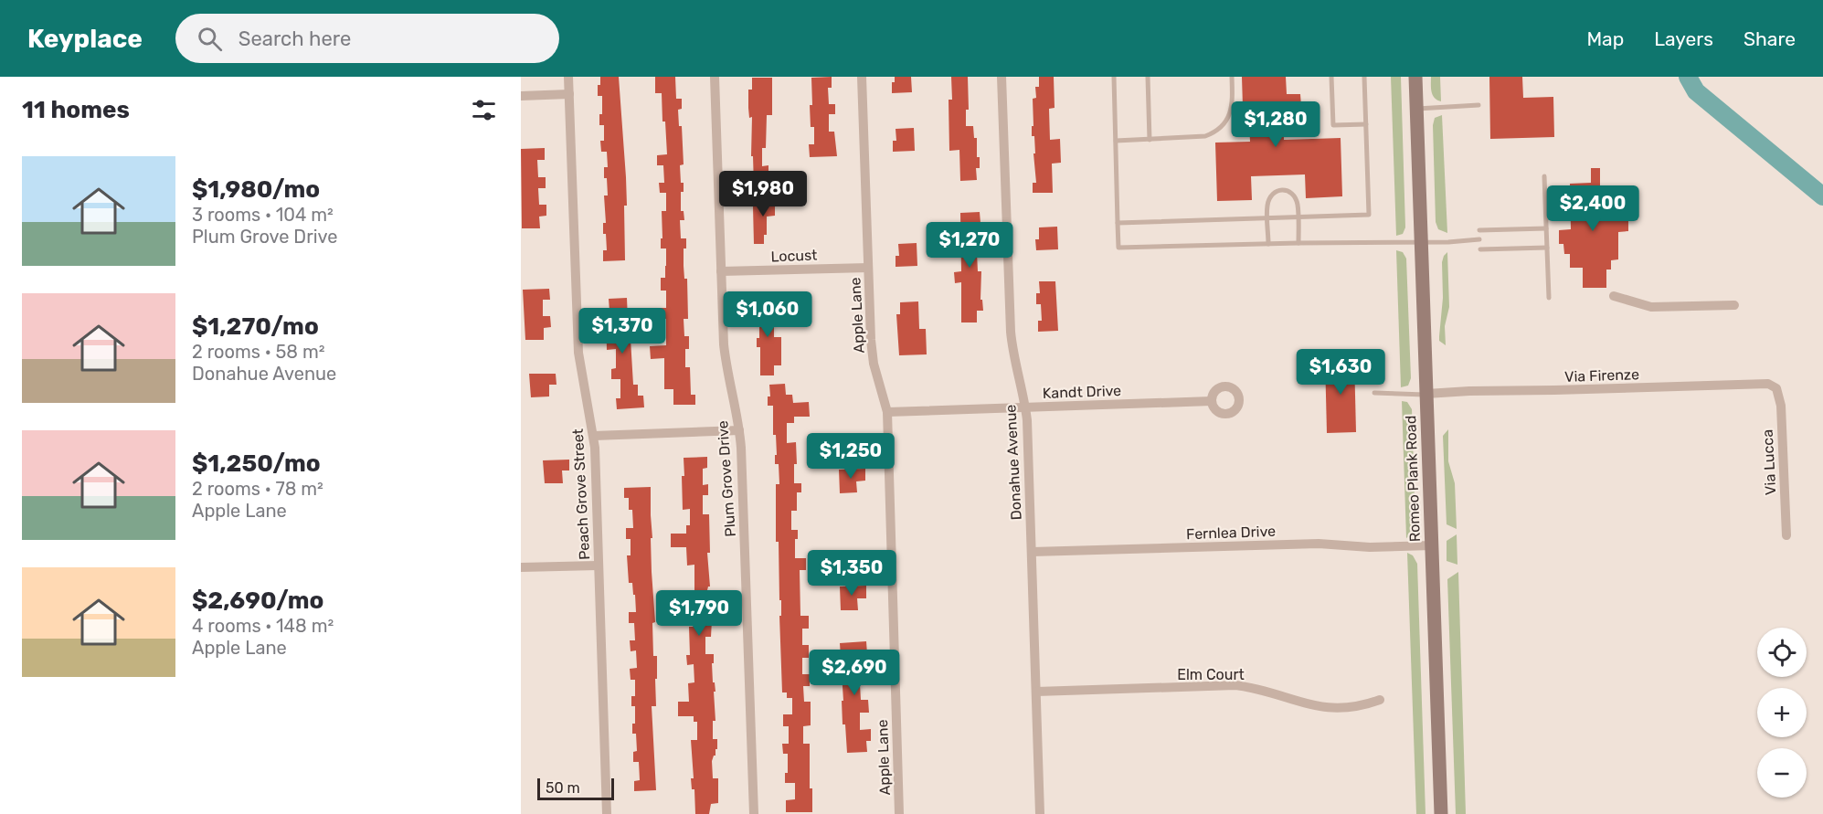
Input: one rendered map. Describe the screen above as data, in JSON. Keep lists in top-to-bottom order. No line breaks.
{"streets":{"main road":["Romeo Plank Road"],"street":["Locust","Apple Lane","Via Firenze","Kandt Drive","Donahue Avenue","Via Lucca","Plum Grove Drive","Peach Grove Street","Fernlea Drive","Elm Court"]},"crossings":[["Locust","Apple Lane"],["Locust","Plum Grove Drive"],["Apple Lane","Kandt Drive"],["Via Firenze","Via Lucca"],["Via Firenze","Romeo Plank Road"],["Kandt Drive","Donahue Avenue"],["Donahue Avenue","Fernlea Drive"],["Donahue Avenue","Elm Court"],["Romeo Plank Road","Fernlea Drive"]],"scale_bar":"50 m","page":{"header":"Keyplace","search":"Search here","nav":["Map","Layers","Share"],"heading":"11 homes","price":["$1,280","$1,980","$2,400","$1,270","$1,060","$1,370","$1,630","$1,250","$1,350","$1,790","$2,690"],"list":[{"name":"$1,980/mo","note":"3 rooms · 104 m² · Plum Grove Drive"},{"name":"$1,270/mo","note":"2 rooms · 58 m² · Donahue Avenue"},{"name":"$1,250/mo","note":"2 rooms · 78 m² · Apple Lane"},{"name":"$2,690/mo","note":"4 rooms · 148 m² · Apple Lane"}],"map_buttons":["+","−"],"scale":"50 m"}}
